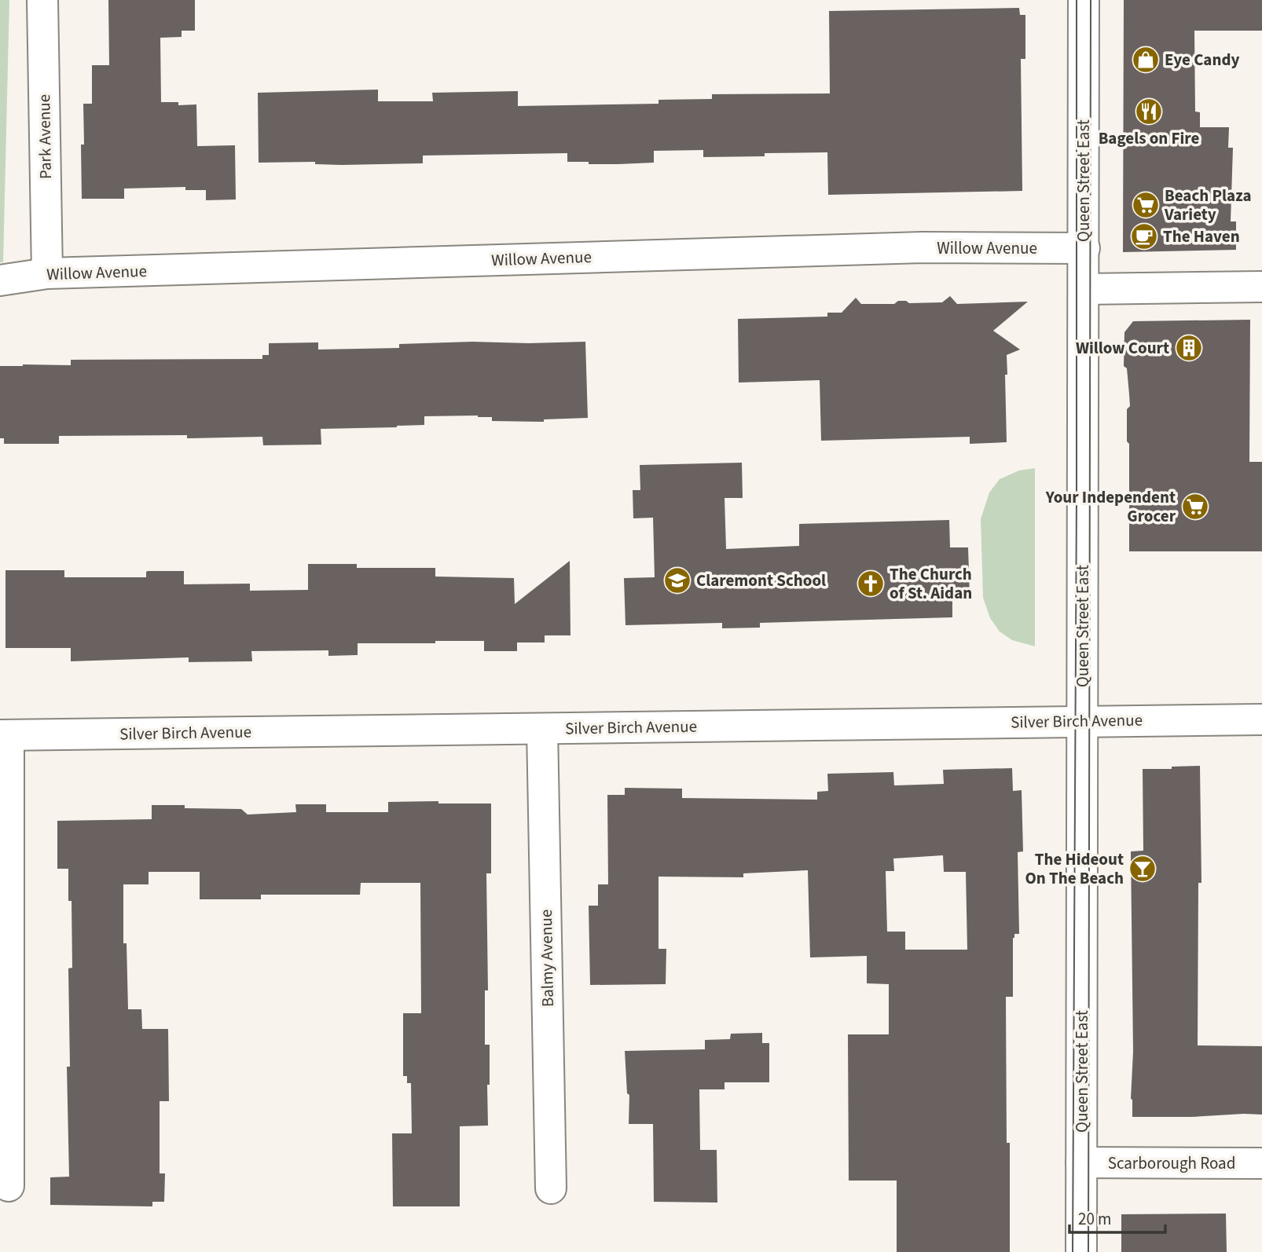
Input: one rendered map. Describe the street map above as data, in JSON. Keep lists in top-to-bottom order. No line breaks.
{"streets":{"street":["Park Avenue","Queen Street East","Willow Avenue","Silver Birch Avenue","Balmy Avenue","Scarborough Road"]},"crossings":[["Park Avenue","Willow Avenue"],["Queen Street East","Willow Avenue"],["Queen Street East","Silver Birch Avenue"],["Queen Street East","Scarborough Road"],["Silver Birch Avenue","Balmy Avenue"]],"places":{"shop":["Eye Candy"],"restaurant":["Bagels on Fire"],"supermarket":["Beach Plaza Variety","Your Independent Grocer"],"cafe":["The Haven"],"building":["Willow Court"],"school or university":["Claremont School"],"church":["The Church of St. Aidan"],"bar":["The Hideout On The Beach"]},"scale_bar":"20 m"}
